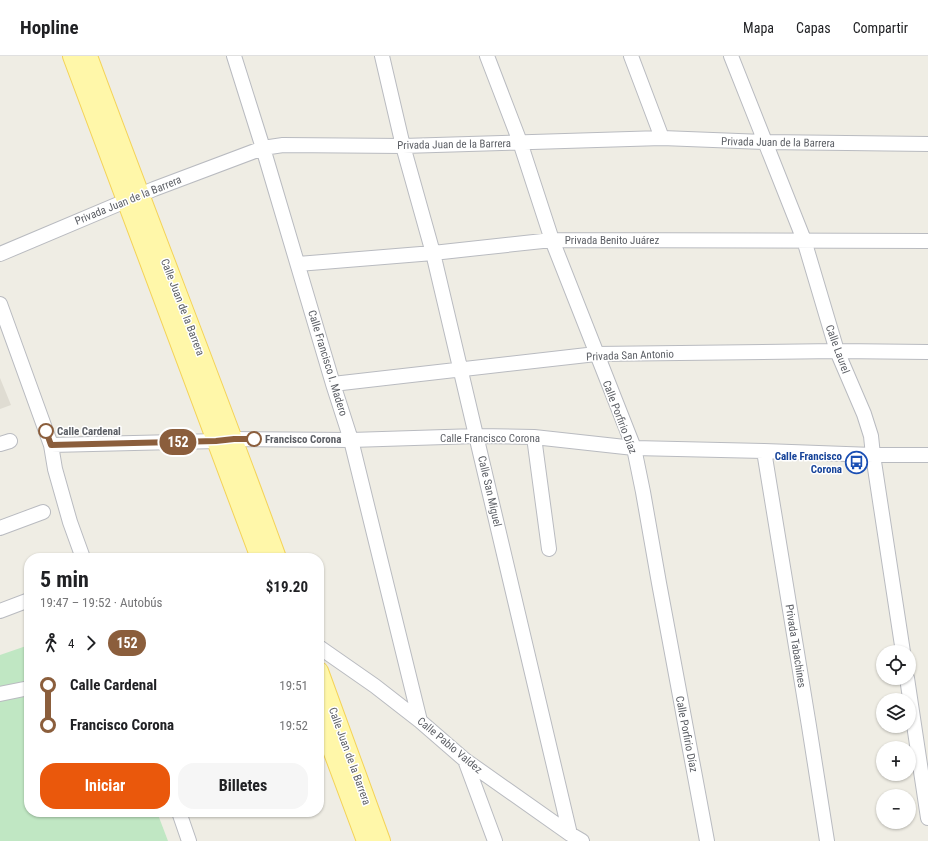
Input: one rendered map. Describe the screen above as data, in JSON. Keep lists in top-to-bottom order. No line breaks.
{"streets":{"main road":["Calle Juan de la Barrera"],"street":["Privada Juan de la Barrera","Privada Benito Juárez","Calle Laurel","Privada San Antonio","Calle Francisco I. Madero","Calle Porfirio Díaz","Calle Francisco Corona","Calle San Miguel","Privada Tabachines","Calle Pablo Valdez"]},"crossings":[["Privada Juan de la Barrera","Calle Juan de la Barrera"],["Privada Juan de la Barrera","Calle Laurel"],["Privada Juan de la Barrera","Calle Francisco I. Madero"],["Privada Juan de la Barrera","Calle Porfirio Díaz"],["Privada Juan de la Barrera","Calle San Miguel"],["Privada Benito Juárez","Calle Laurel"],["Privada Benito Juárez","Calle Francisco I. Madero"],["Privada Benito Juárez","Calle Porfirio Díaz"],["Privada Benito Juárez","Calle San Miguel"],["Calle Juan de la Barrera","Calle Francisco Corona"],["Calle Laurel","Privada San Antonio"],["Calle Laurel","Calle Francisco Corona"],["Privada San Antonio","Calle Francisco I. Madero"],["Privada San Antonio","Calle Porfirio Díaz"],["Privada San Antonio","Calle San Miguel"],["Calle Francisco I. Madero","Calle Francisco Corona"],["Calle Francisco I. Madero","Calle Pablo Valdez"],["Calle Porfirio Díaz","Calle Francisco Corona"],["Calle Francisco Corona","Calle San Miguel"],["Calle Francisco Corona","Privada Tabachines"],["Calle San Miguel","Calle Pablo Valdez"]],"places":{"other":["Calle Cardenal","Francisco Corona"],"bus stop":["Calle Francisco Corona"]},"lines":["bus line 152"],"page":{"header":"Hopline","nav":["Mapa","Capas","Compartir"],"on_map":"152","heading":["5 min","19:47 – 19:52 · Autobús","$19.20"],"legs":["4","152"],"map_buttons":["+","−"],"list":[{"name":"Calle Cardenal","value":"19:51"},{"name":"Francisco Corona","value":"19:52"}],"buttons":["Iniciar","Billetes"]}}
